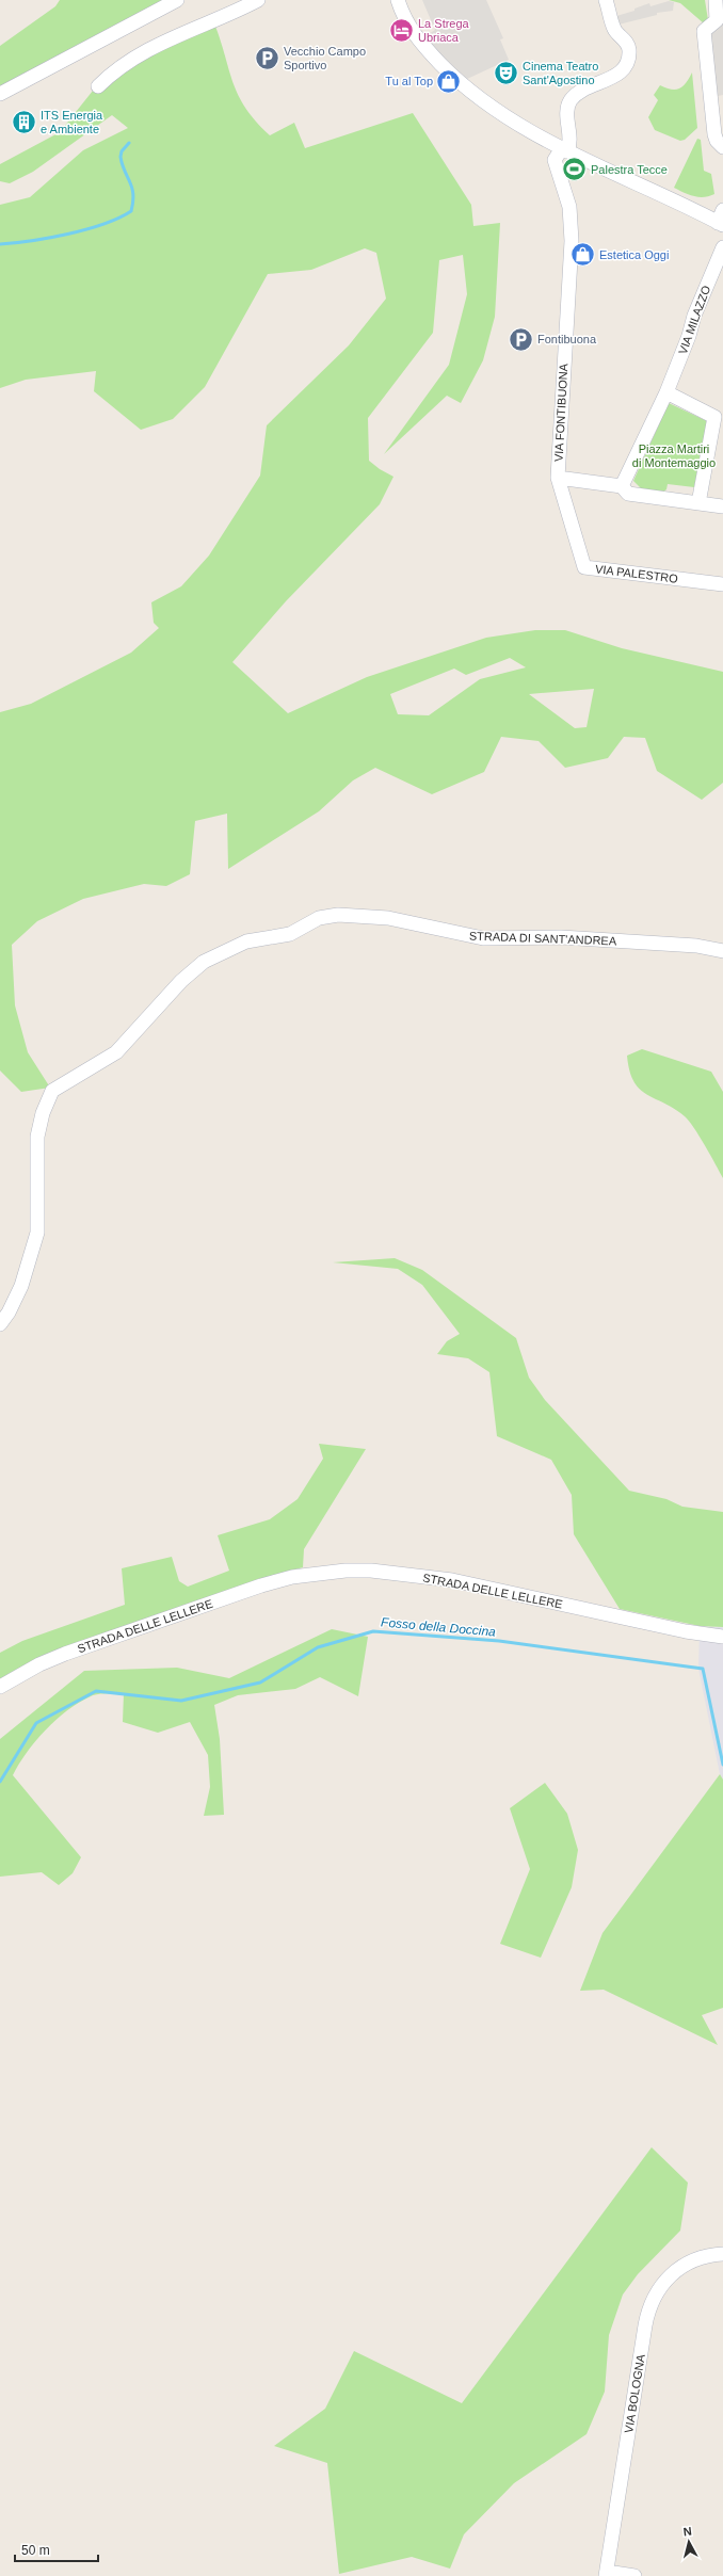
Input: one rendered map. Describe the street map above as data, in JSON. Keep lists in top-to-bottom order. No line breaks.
{"streets":{"street":["VIA MILAZZO","VIA FONTIBUONA","VIA PALESTRO","STRADA DI SANT'ANDREA","STRADA DELLE LELLERE","VIA BOLOGNA"]},"crossings":[["VIA FONTIBUONA","VIA PALESTRO"]],"water":["Fosso della Doccina"],"parks":["Piazza Martiri di Montemaggio"],"places":{"hotel":["La Strega Ubriaca"],"parking":["Vecchio Campo Sportivo","Fontibuona"],"theatre":["Cinema Teatro Sant'Agostino"],"shop":["Tu al Top","Estetica Oggi"],"building":["ITS Energia e Ambiente"],"sports":["Palestra Tecce"]},"scale_bar":"50 m","north":"top"}
